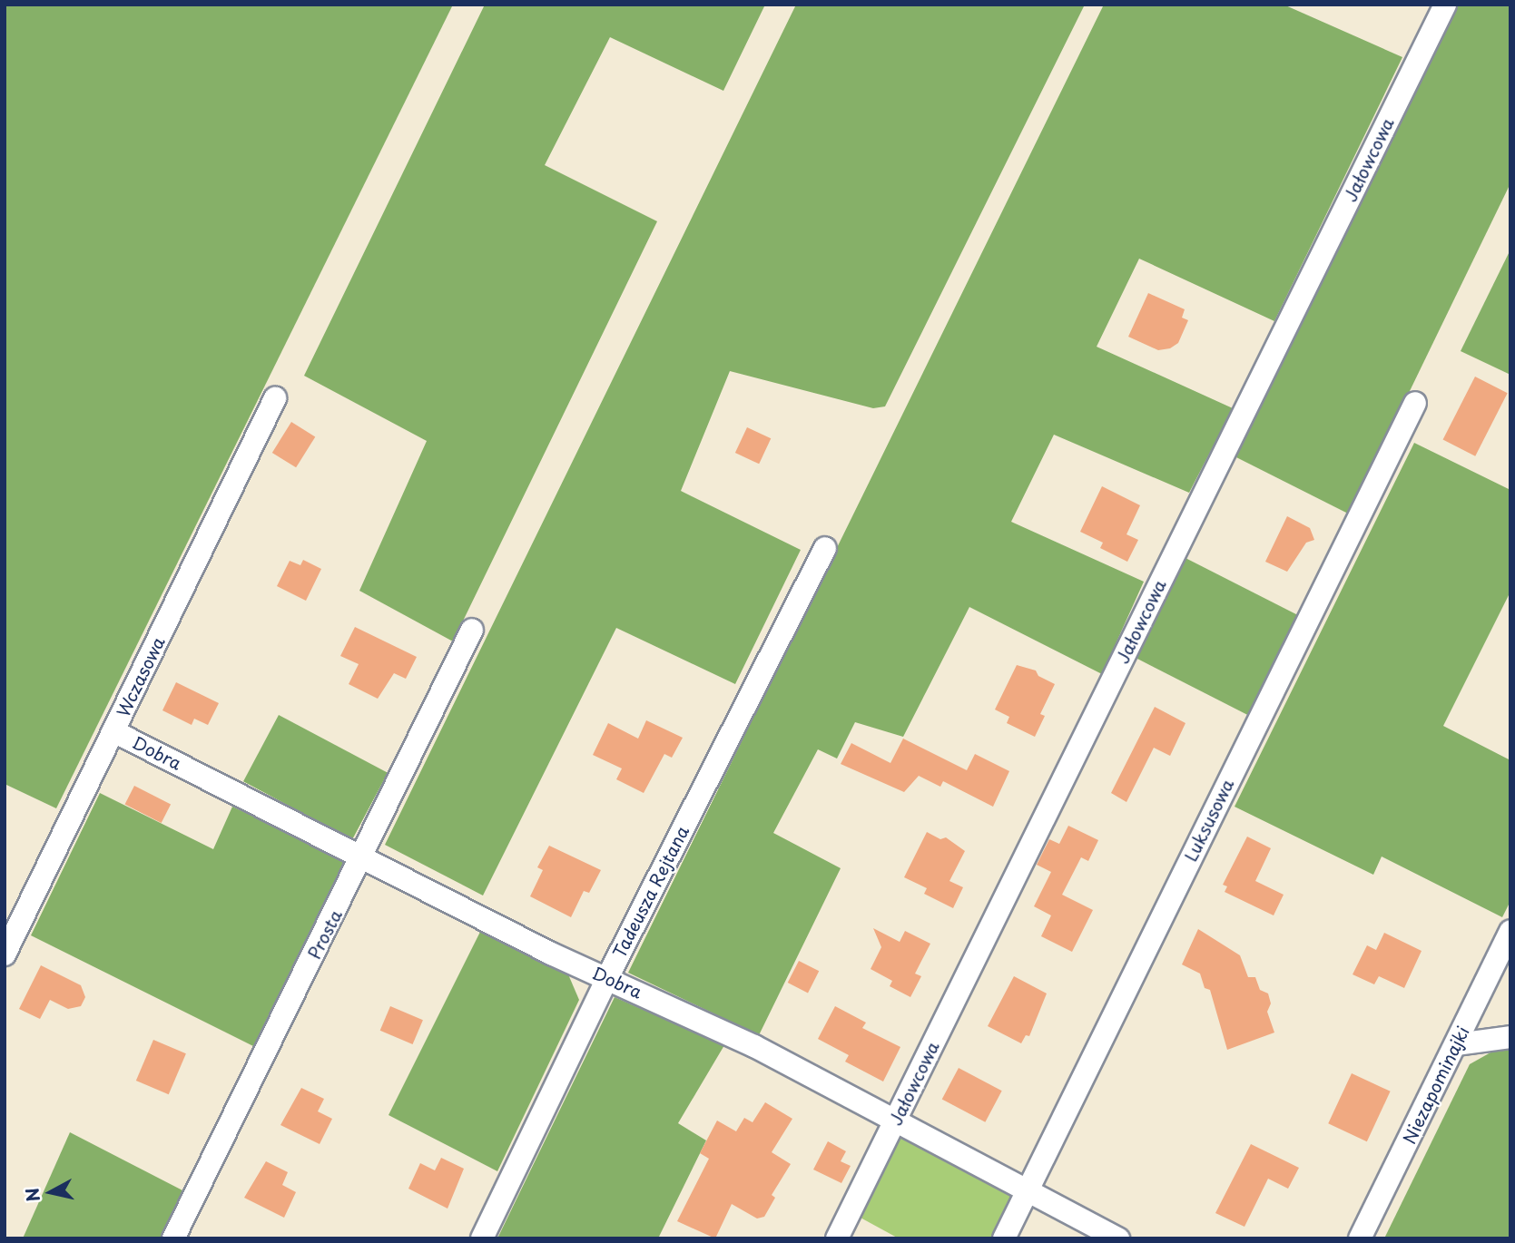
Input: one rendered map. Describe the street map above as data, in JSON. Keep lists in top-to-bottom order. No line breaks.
{"streets":{"street":["Jałowcowa","Wczasowa","Dobra","Luksusowa","Tadeusza Rejtana","Prosta","Niezapominajki"]},"crossings":[["Jałowcowa","Dobra"],["Wczasowa","Dobra"],["Dobra","Luksusowa"],["Dobra","Tadeusza Rejtana"],["Dobra","Prosta"]],"north":"left"}
